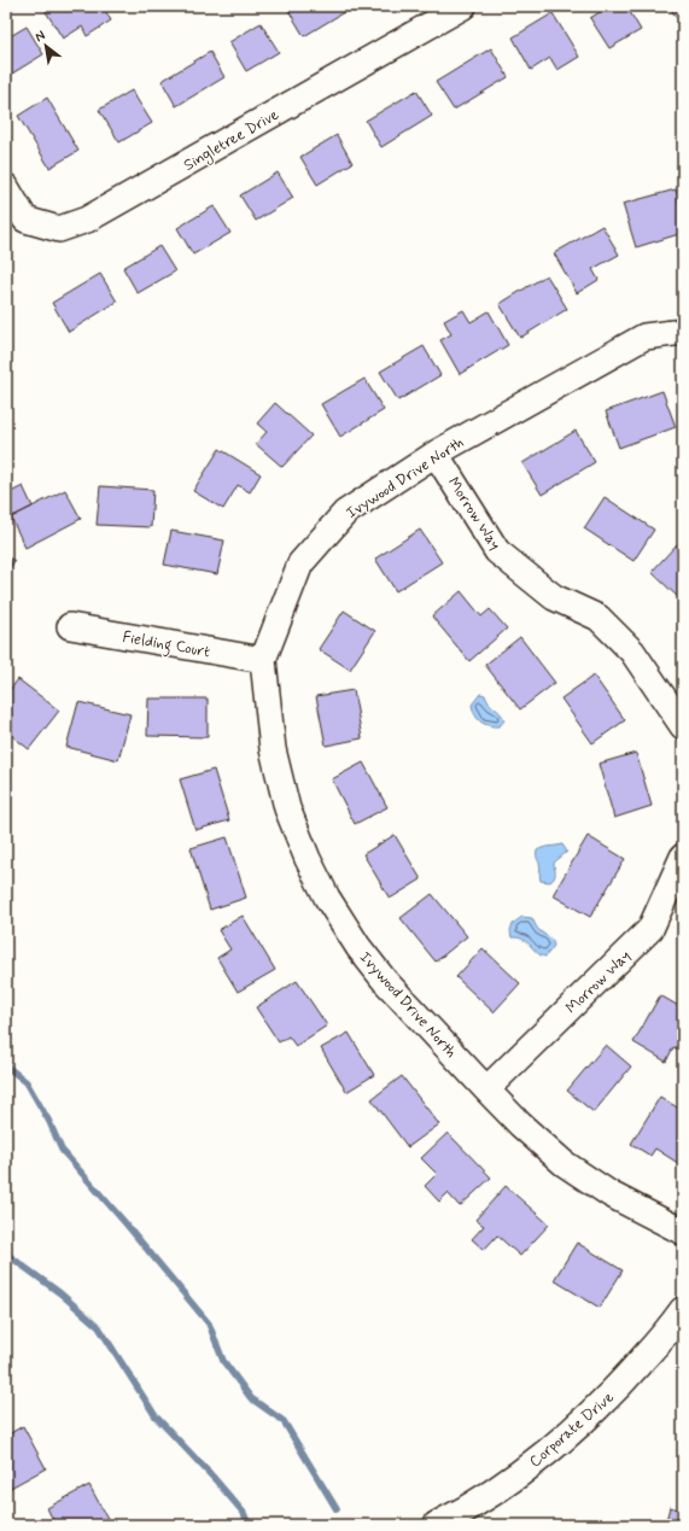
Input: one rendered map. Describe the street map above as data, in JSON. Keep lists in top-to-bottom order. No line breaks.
{"streets":{"street":["Singletree Drive","Ivywood Drive North","Morrow Way","Fielding Court","Corporate Drive"]},"crossings":[["Ivywood Drive North","Morrow Way"],["Ivywood Drive North","Fielding Court"]],"north":"top left"}
